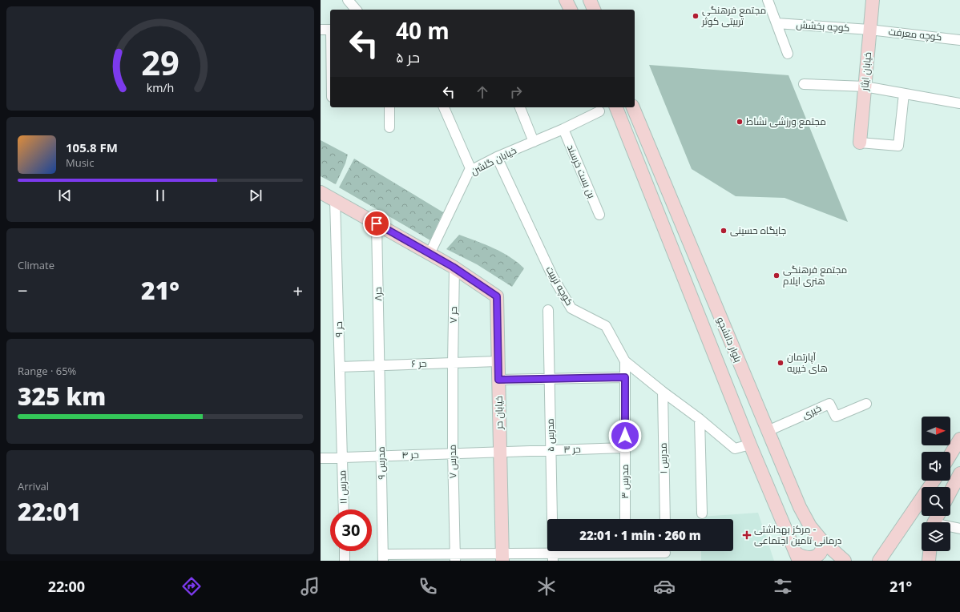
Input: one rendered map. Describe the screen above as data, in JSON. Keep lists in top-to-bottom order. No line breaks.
{"streets":{"main road":["خیابان ایثار","بلوار دانشجو","خیابان حر"],"street":["کوچه بخشش","کوچه معرفت","خیابان گلشن","بن بست خرسند","کوچه تربیت","حر۸","حر ۷","حر ۹","حر ۶","خیری","مدرس ۵","حر ۳","حر ۴","مدرس ۱","مدرس ۷","مدرس ۹","مدرس ۳","مدرس ۱۱"]},"crossings":[["کوچه بخشش","کوچه معرفت"],["کوچه بخشش","خیابان ایثار"],["کوچه معرفت","خیابان ایثار"],["خیابان گلشن","بن بست خرسند"],["خیابان گلشن","کوچه تربیت"],["خیابان گلشن","خیابان حر"],["کوچه تربیت","بلوار دانشجو"],["کوچه تربیت","مدرس ۱"],["کوچه تربیت","مدرس ۳"],["حر۸","حر ۶"],["حر۸","خیابان حر"],["حر۸","مدرس ۹"],["حر ۷","حر ۶"],["حر ۷","خیابان حر"],["حر ۷","مدرس ۷"],["حر ۹","حر ۶"],["حر ۹","خیابان حر"],["حر ۹","حر ۴"],["حر ۹","مدرس ۱۱"],["بلوار دانشجو","خیری"],["حر ۶","خیابان حر"],["حر ۶","مدرس ۷"],["حر ۶","مدرس ۹"],["خیابان حر","حر ۳"],["خیابان حر","حر ۴"],["مدرس ۵","حر ۳"],["حر ۳","حر ۴"],["حر ۳","مدرس ۳"],["حر ۴","مدرس ۷"],["حر ۴","مدرس ۹"],["حر ۴","مدرس ۱۱"]],"places":{"other":["مجتمع فرهنگی تربیتی کوثر","مجتمع ورزشی نشاط","جایگاه حسینی","مجتمع فرهنگی هنری ایلام","آپارتمان های خیریه"],"health":["مرکز بهداشتی - درمانی تامین اجتماعی"]},"north":"right","page":{"turn":["40 m","حر ۵"],"song":["105.8 FM","Music"],"tile":["Climate",["Range · 65%","325 km"],["Arrival","22:01"]],"heat":["−","21°","+"],"limit":"30","trip":"22:01 · 1 min · 260 m","tabs":["22:00","21°"],"gauge":["29","km/h"]}}
